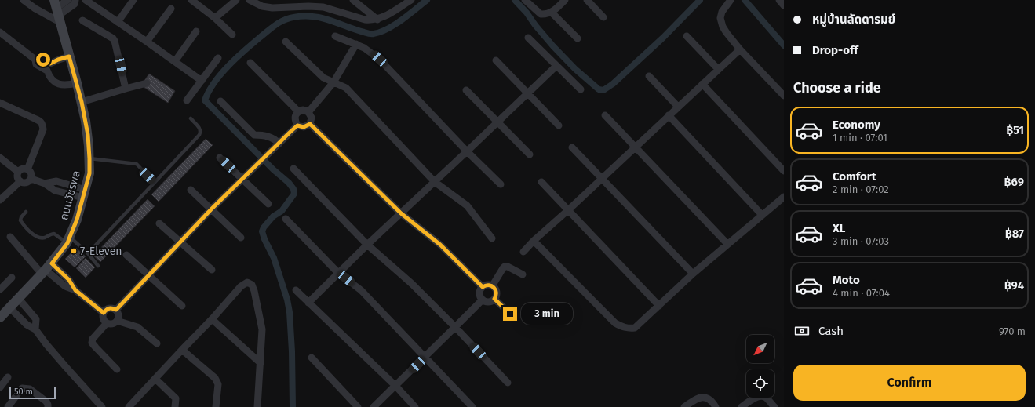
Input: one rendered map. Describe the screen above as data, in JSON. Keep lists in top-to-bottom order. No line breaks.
{"streets":{"street":["ถนนวัชรพล"]},"places":["7-Eleven"],"scale_bar":"50 m","north":"bottom left","page":{"banner":["หมู่บ้านลัดดารมย์","Drop-off"],"heading":"Choose a ride","list":[{"name":"Economy","note":"1 min · 07:01","value":"฿51"},{"name":"Comfort","note":"2 min · 07:02","value":"฿69"},{"name":"XL","note":"3 min · 07:03","value":"฿87"},{"name":"Moto","note":"4 min · 07:04","value":"฿94"}],"bubble":"3 min","pay":["Cash","970 m"],"buttons":"Confirm","scale":"50 m"}}
